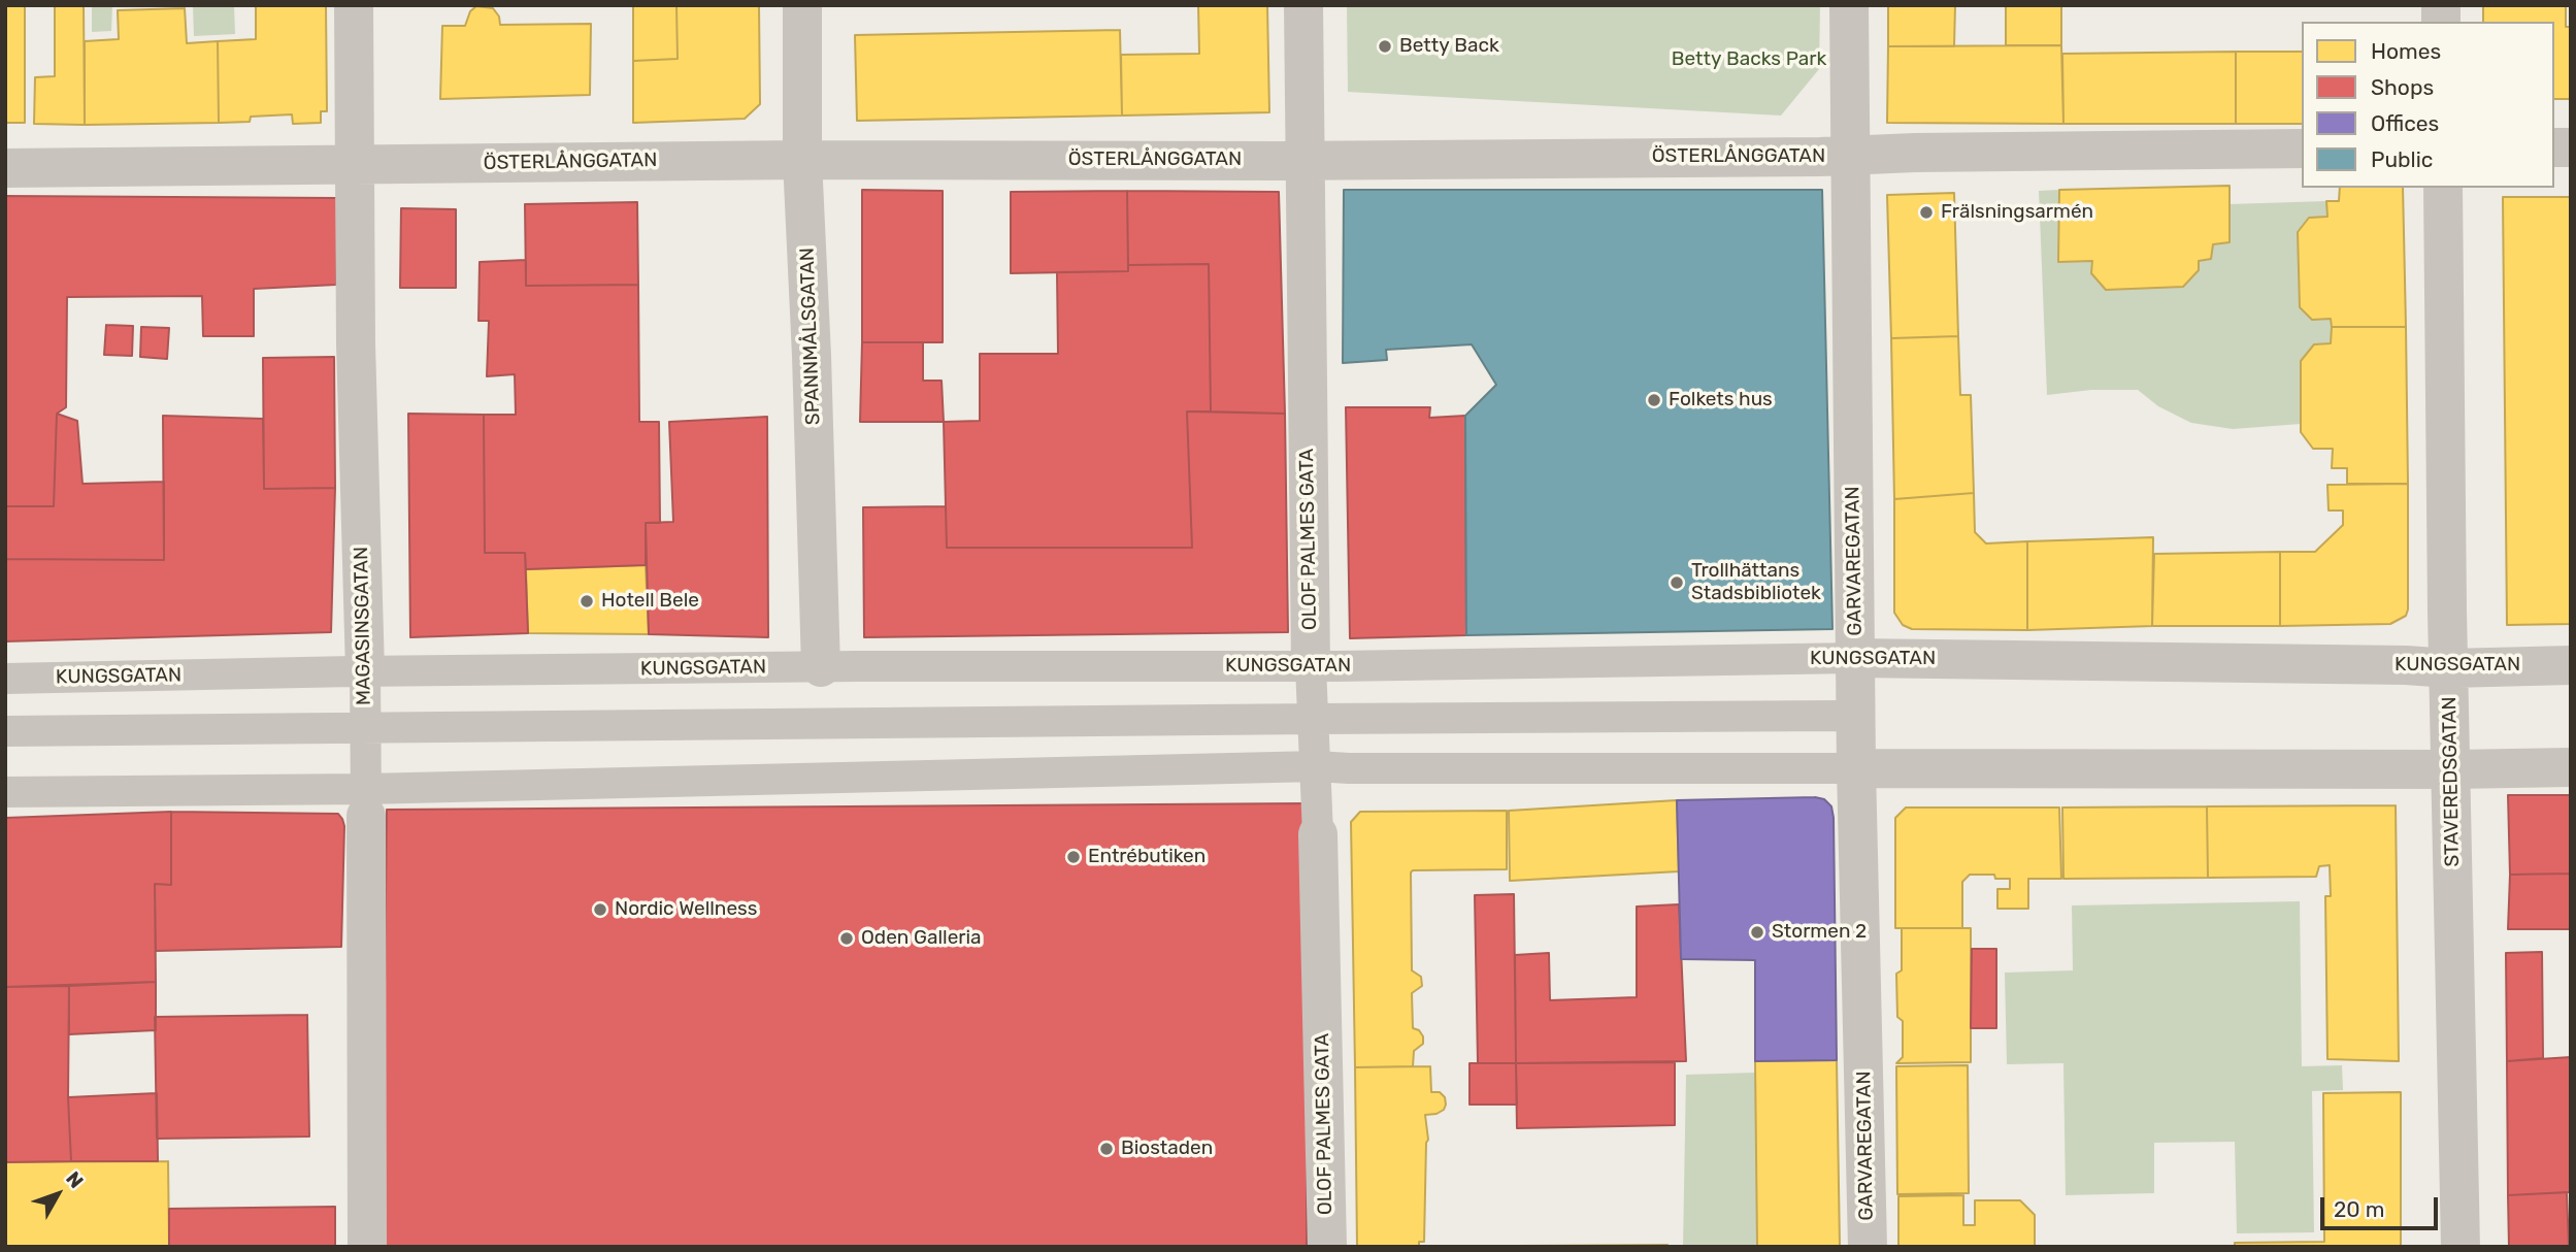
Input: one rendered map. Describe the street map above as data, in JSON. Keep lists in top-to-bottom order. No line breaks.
{"streets":{"street":["ÖSTERLÅNGGATAN","SPANNMÅLSGATAN","OLOF PALMES GATA","GARVAREGATAN","MAGASINSGATAN","KUNGSGATAN","STAVEREDSGATAN"]},"crossings":[["ÖSTERLÅNGGATAN","SPANNMÅLSGATAN"],["ÖSTERLÅNGGATAN","OLOF PALMES GATA"],["ÖSTERLÅNGGATAN","GARVAREGATAN"],["ÖSTERLÅNGGATAN","MAGASINSGATAN"],["SPANNMÅLSGATAN","KUNGSGATAN"],["OLOF PALMES GATA","KUNGSGATAN"],["GARVAREGATAN","KUNGSGATAN"],["MAGASINSGATAN","KUNGSGATAN"],["KUNGSGATAN","STAVEREDSGATAN"]],"parks":["Betty Backs Park"],"places":["Betty Back","Frälsningsarmén","Folkets hus","Trollhättans Stadsbibliotek","Hotell Bele","Entrébutiken","Nordic Wellness","Stormen 2","Oden Galleria","Biostaden"],"legend":["Homes","Shops","Offices","Public"],"scale_bar":"20 m","north":"top right"}
